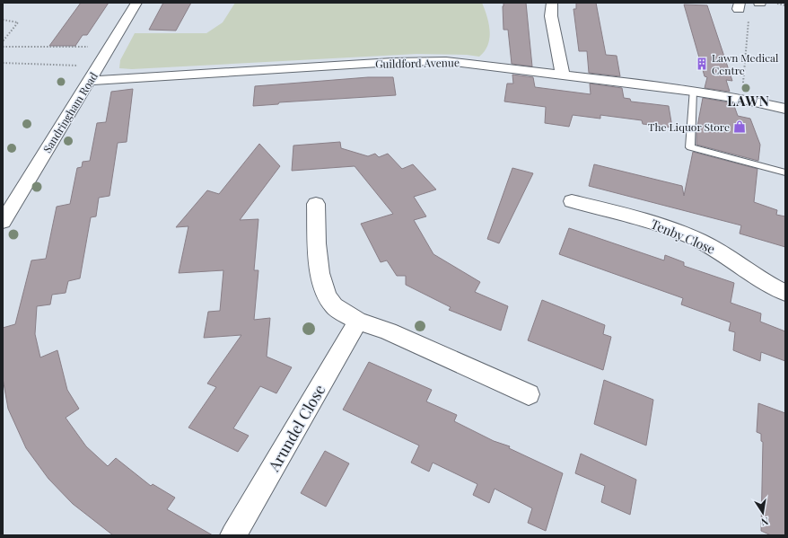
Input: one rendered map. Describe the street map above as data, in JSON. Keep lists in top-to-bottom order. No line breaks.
{"streets":{"street":["Guildford Avenue","Sandringham Road","Tenby Close","Arundel Close"]},"crossings":[["Guildford Avenue","Sandringham Road"]],"districts":["LAWN"],"places":{"building":["Lawn Medical Centre"],"shop":["The Liquor Store"]},"north":"bottom"}
